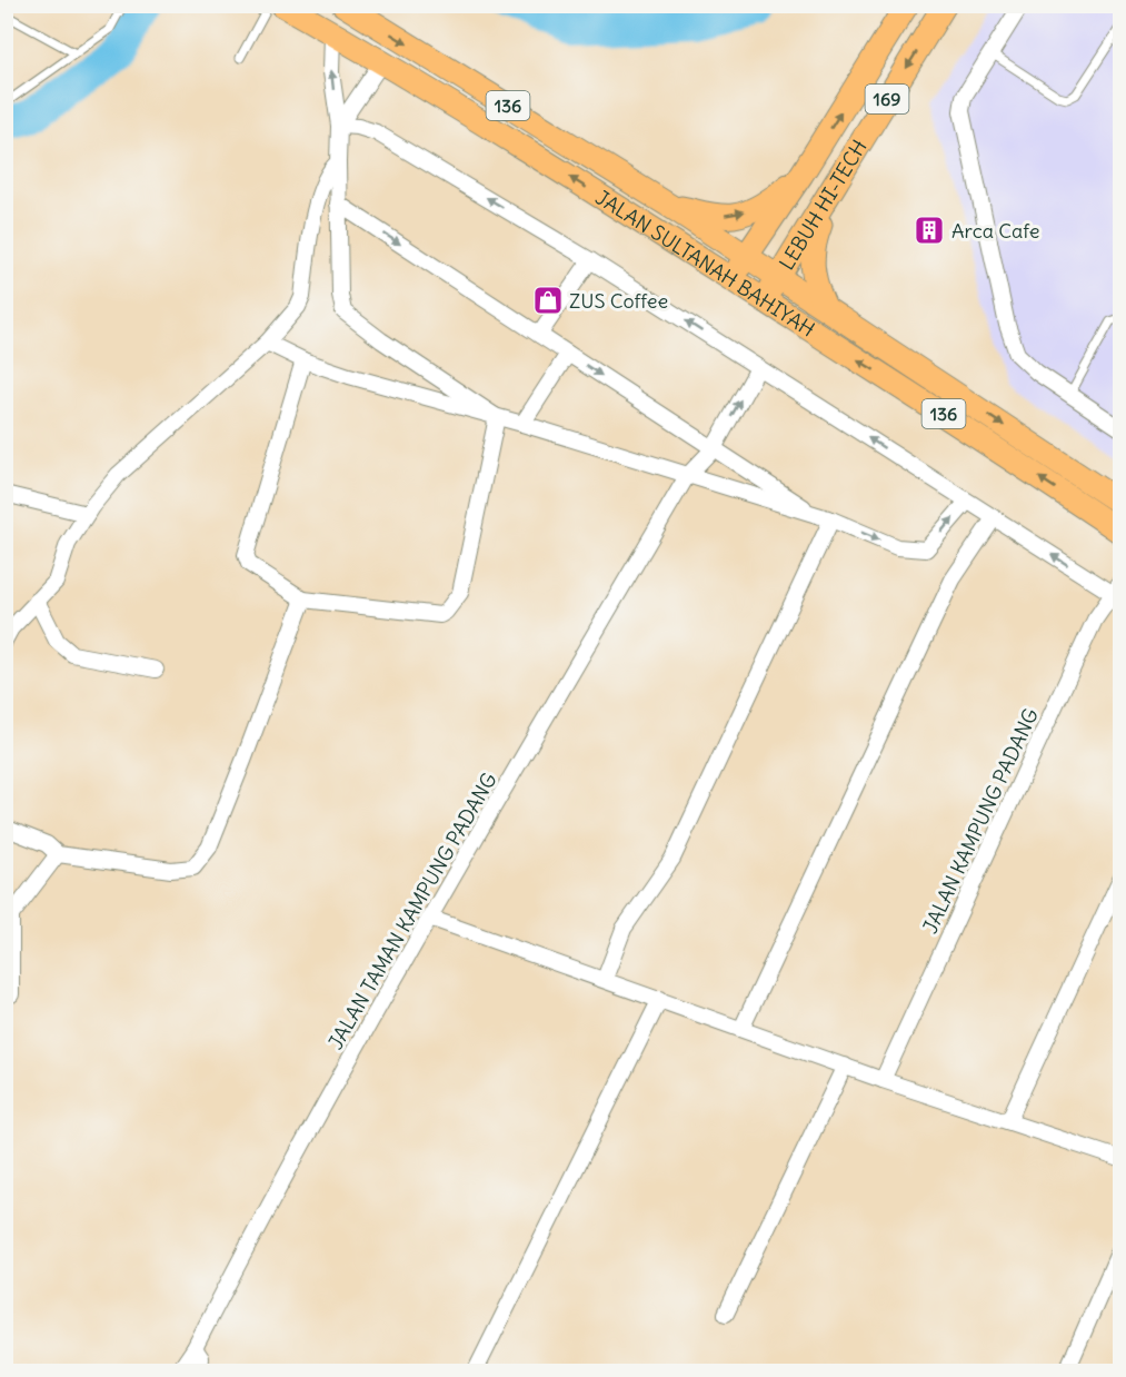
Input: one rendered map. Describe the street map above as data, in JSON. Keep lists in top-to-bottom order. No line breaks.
{"streets":{"main road":["169","136","LEBUH HI-TECH","JALAN SULTANAH BAHIYAH"],"street":["JALAN KAMPUNG PADANG","JALAN TAMAN KAMPUNG PADANG"]},"crossings":[["LEBUH HI-TECH","JALAN SULTANAH BAHIYAH"]],"places":{"building":["Arca Cafe"],"shop":["ZUS Coffee"]}}
